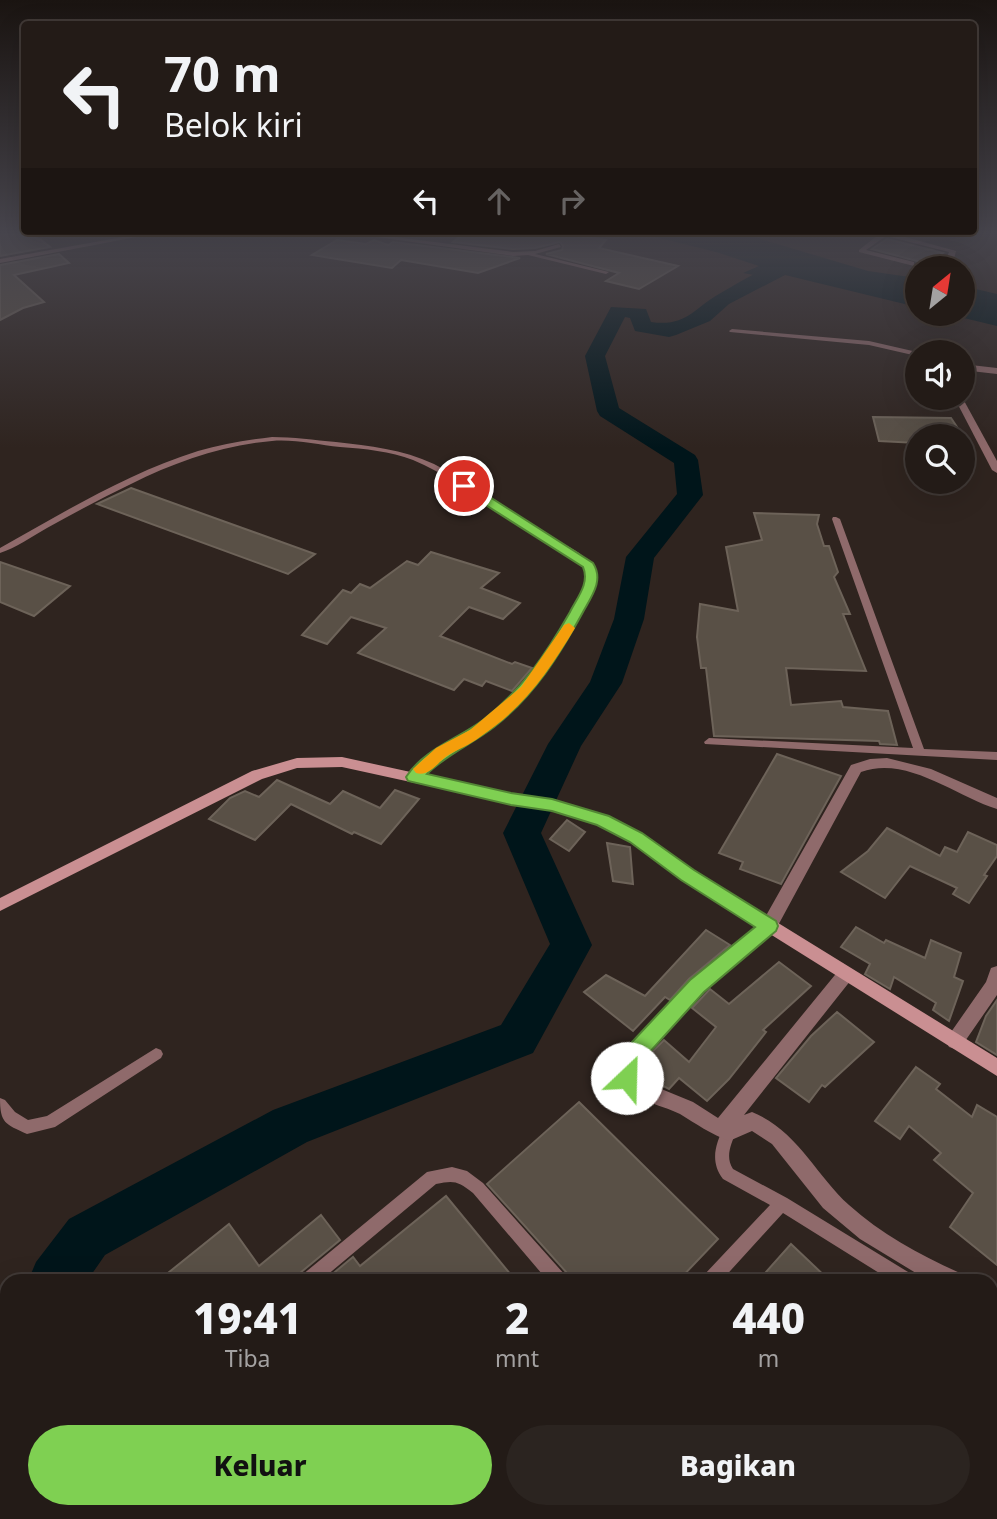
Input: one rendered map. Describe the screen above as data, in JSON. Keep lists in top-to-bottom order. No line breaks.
{"north":"top right","page":{"turn":["70 m","Belok kiri"],"eta":["19:41","Tiba","2","mnt","440","m"],"buttons":["Keluar","Bagikan"]}}
